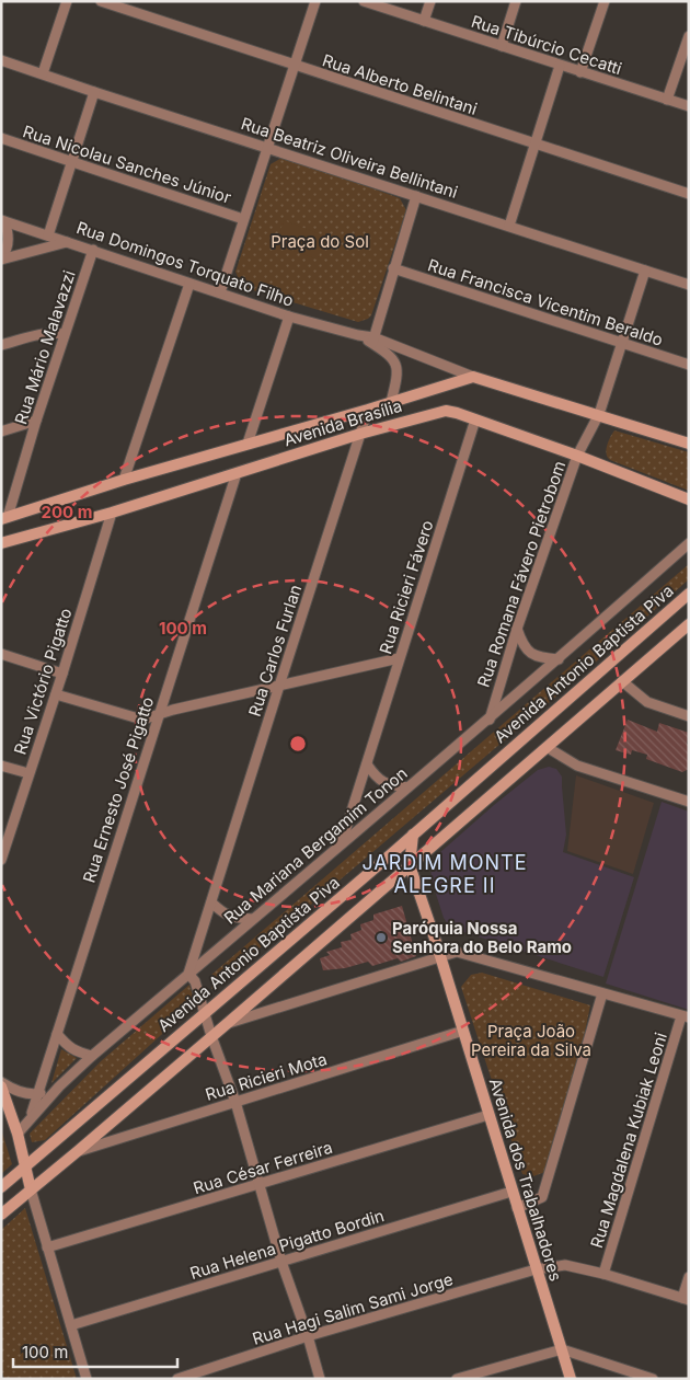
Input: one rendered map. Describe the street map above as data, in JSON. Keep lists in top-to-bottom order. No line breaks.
{"streets":{"main road":["Rua Domingos Torquato Filho","Avenida Brasília","Avenida Antonio Baptista Piva","Avenida dos Trabalhadores"],"street":["Rua Tibúrcio Cecatti","Rua Alberto Belintani","Rua Beatriz Oliveira Bellintani","Rua Nicolau Sanches Júnior","Rua Francisca Vicentim Beraldo","Rua Mário Malavazzi","Rua Romana Fávero Pietrobom","Rua Ricieri Fávero","Rua Carlos Furlan","Rua Victório Pigatto","Rua Ernesto José Pigatto","Rua Mariana Bergamim Tonon","Rua Ricieri Mota","Rua Magdalena Kubiak Leoni","Rua César Ferreira","Rua Helena Pigatto Bordin","Rua Hagi Salim Sami Jorge"]},"crossings":[["Rua Beatriz Oliveira Bellintani","Rua Romana Fávero Pietrobom"],["Rua Domingos Torquato Filho","Rua Mário Malavazzi"],["Rua Domingos Torquato Filho","Avenida Brasília"],["Rua Domingos Torquato Filho","Rua Romana Fávero Pietrobom"],["Rua Francisca Vicentim Beraldo","Rua Romana Fávero Pietrobom"],["Rua Mário Malavazzi","Avenida Brasília"],["Avenida Brasília","Rua Romana Fávero Pietrobom"],["Avenida Brasília","Rua Ricieri Fávero"],["Avenida Brasília","Rua Carlos Furlan"],["Avenida Brasília","Rua Victório Pigatto"],["Avenida Brasília","Rua Ernesto José Pigatto"],["Rua Romana Fávero Pietrobom","Rua Mariana Bergamim Tonon"],["Rua Ricieri Fávero","Rua Mariana Bergamim Tonon"],["Rua Carlos Furlan","Rua Mariana Bergamim Tonon"],["Avenida Antonio Baptista Piva","Avenida dos Trabalhadores"],["Rua Ernesto José Pigatto","Rua Mariana Bergamim Tonon"],["Rua Ricieri Mota","Avenida dos Trabalhadores"],["Rua Magdalena Kubiak Leoni","Rua Hagi Salim Sami Jorge"],["Rua César Ferreira","Avenida dos Trabalhadores"],["Avenida dos Trabalhadores","Rua Helena Pigatto Bordin"],["Avenida dos Trabalhadores","Rua Hagi Salim Sami Jorge"]],"districts":["JARDIM MONTE ALEGRE II"],"parks":["Praça do Sol","Praça João Pereira da Silva"],"places":["Paróquia Nossa Senhora do Belo Ramo"],"scale_bar":"100 m","rings":["200 m","100 m"]}
